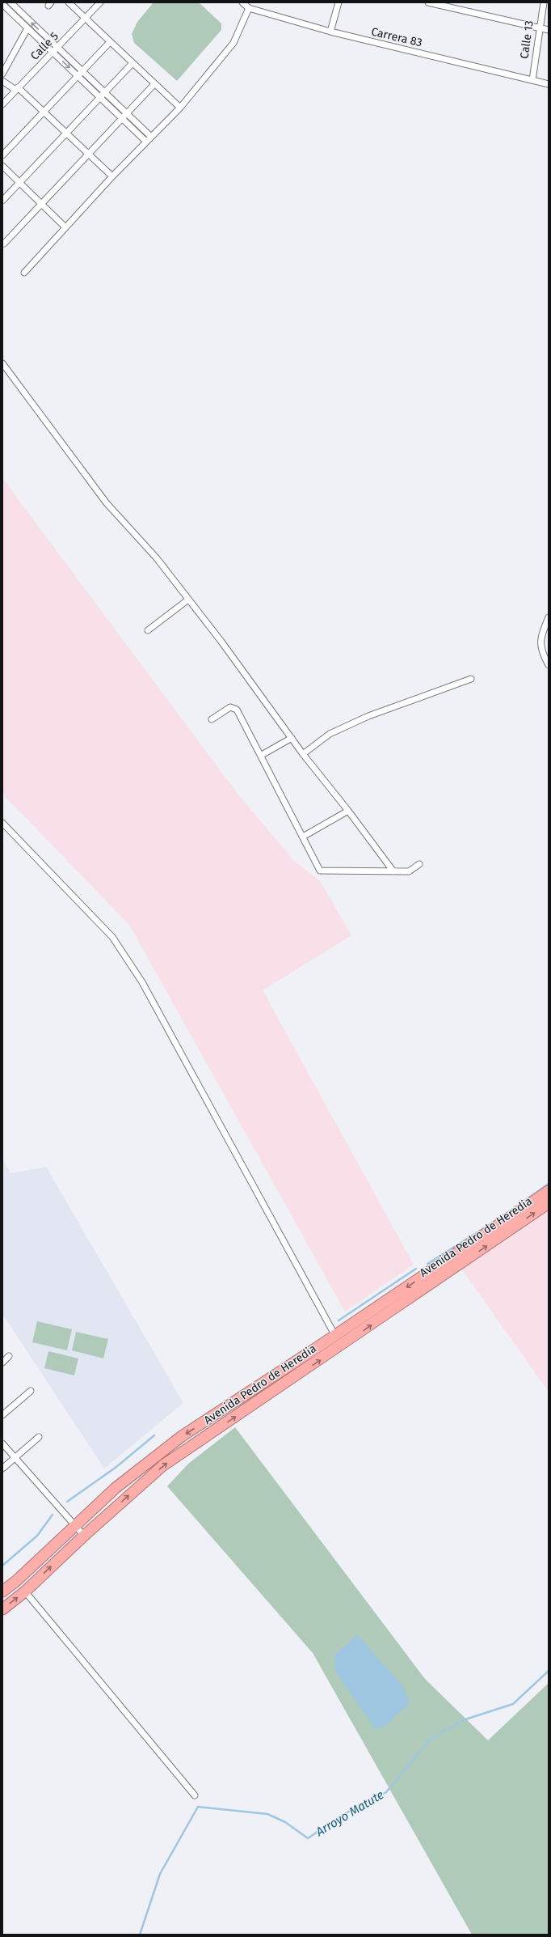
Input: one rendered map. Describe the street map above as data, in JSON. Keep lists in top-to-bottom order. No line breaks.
{"streets":{"highway":["Avenida Pedro de Heredia"],"street":["Carrera 83","Calle 13","Calle 5"]},"crossings":[["Carrera 83","Calle 13"]],"water":["Arroyo Matute"]}
